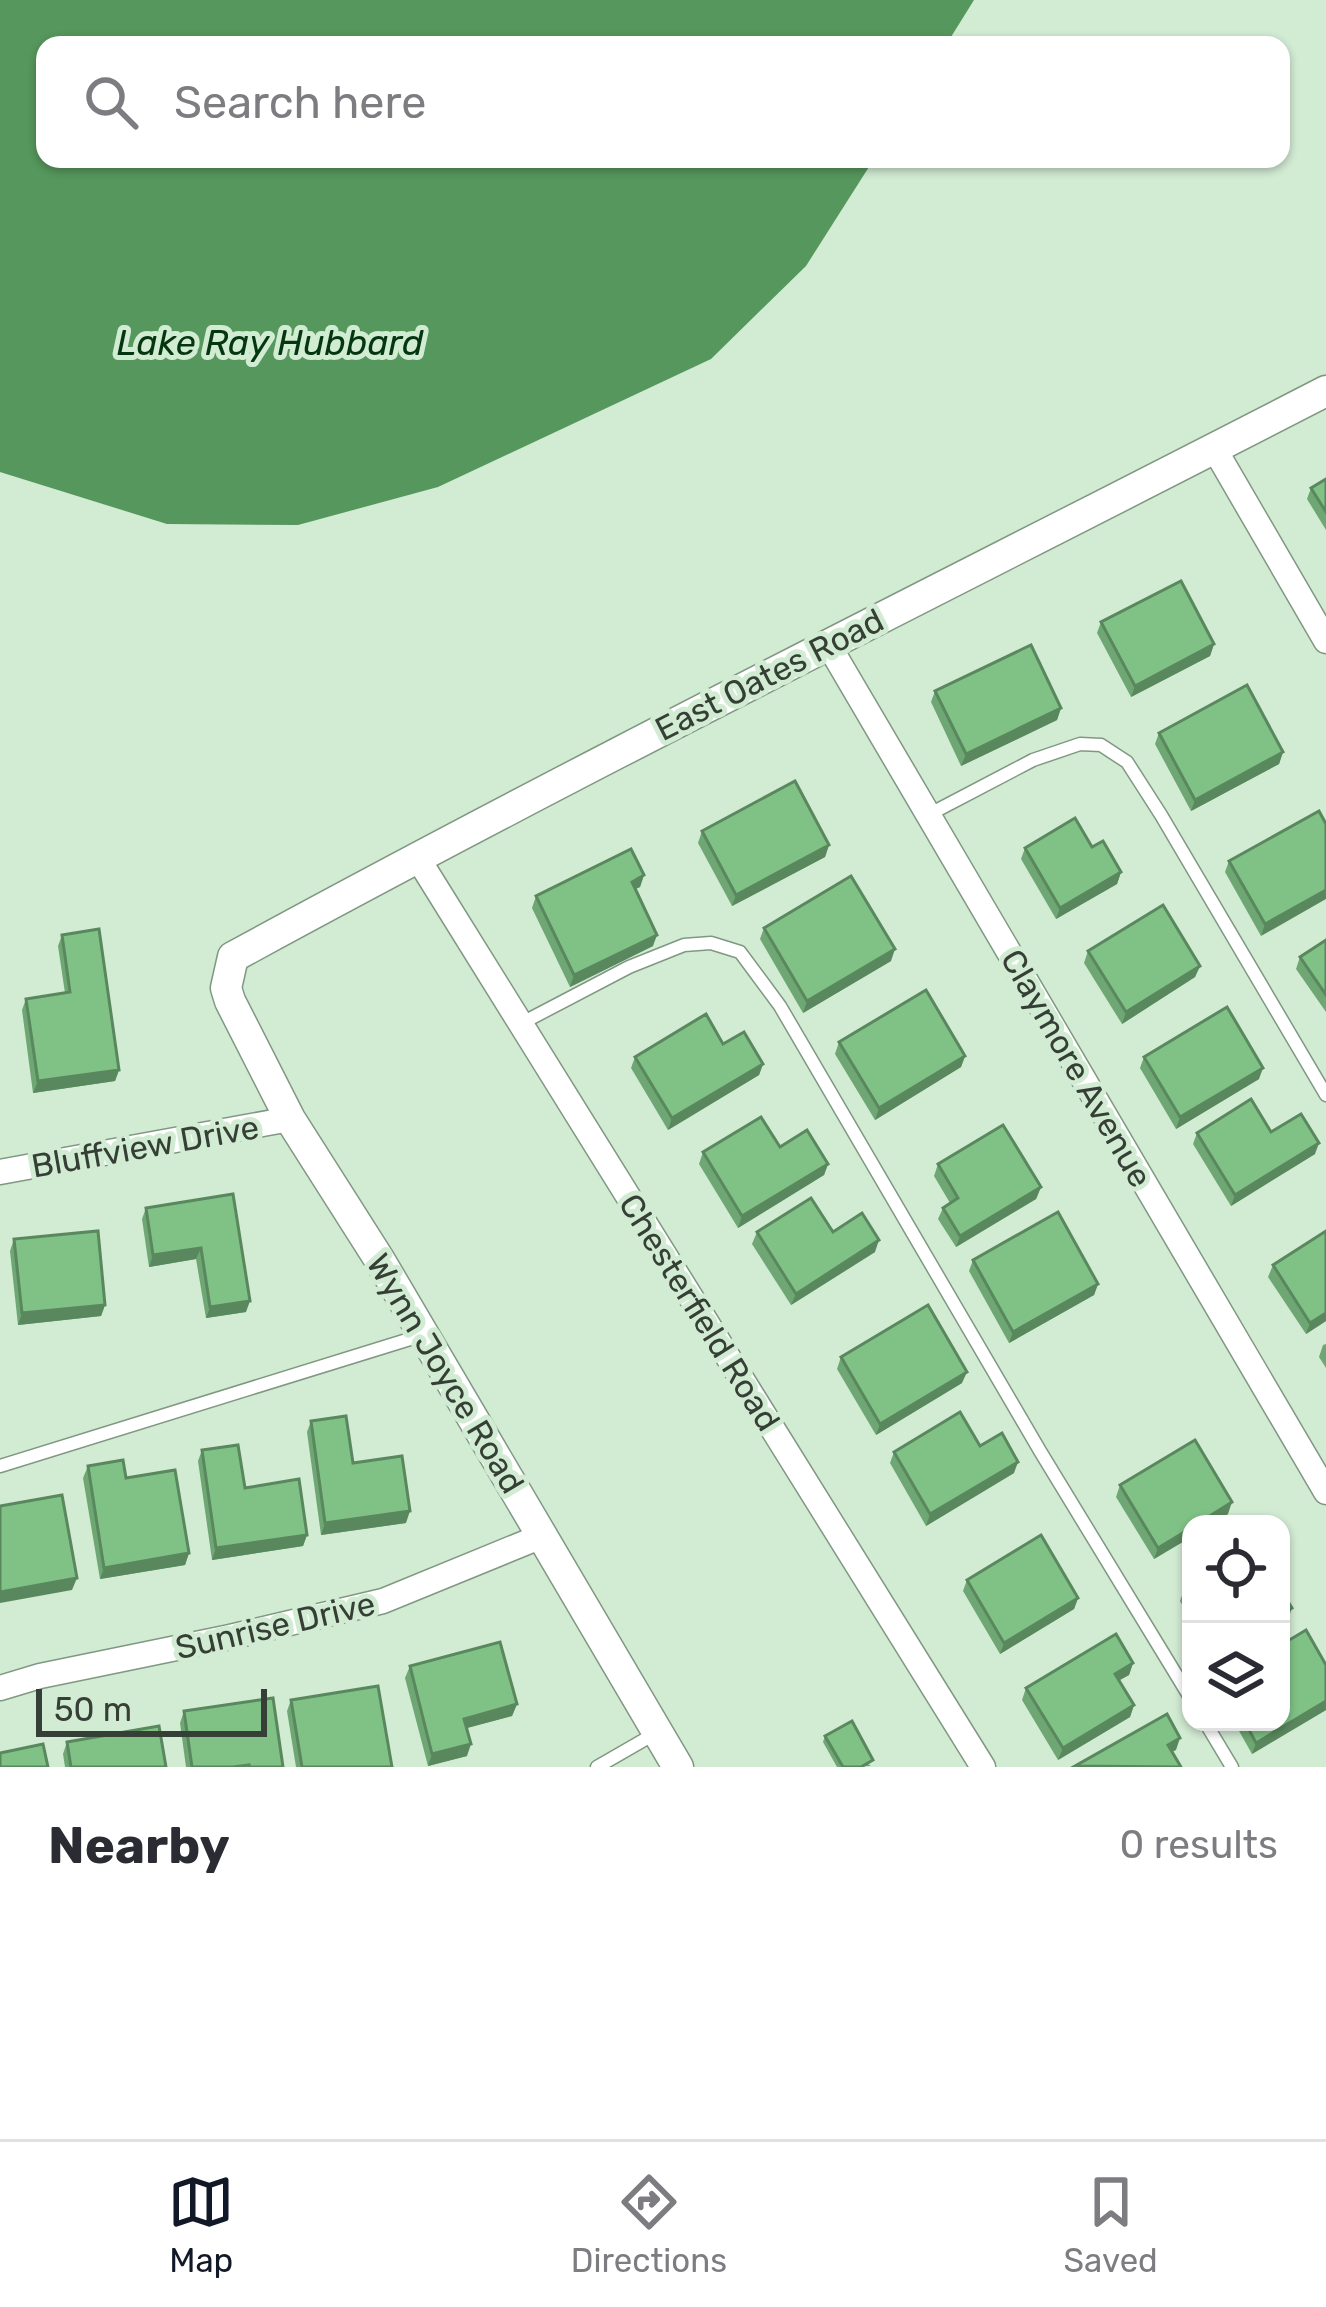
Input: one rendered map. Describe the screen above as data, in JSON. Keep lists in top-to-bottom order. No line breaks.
{"streets":{"street":["East Oates Road","Claymore Avenue","Bluffview Drive","Chesterfield Road","Wynn Joyce Road","Sunrise Drive"]},"crossings":[["East Oates Road","Claymore Avenue"],["East Oates Road","Chesterfield Road"],["East Oates Road","Wynn Joyce Road"],["Bluffview Drive","Wynn Joyce Road"],["Wynn Joyce Road","Sunrise Drive"]],"water":["Lake Ray Hubbard"],"scale_bar":"50 m","page":{"search":"Search here","scale":"50 m","heading":["Nearby","0 results"],"nav":["Map","Directions","Saved"]}}
